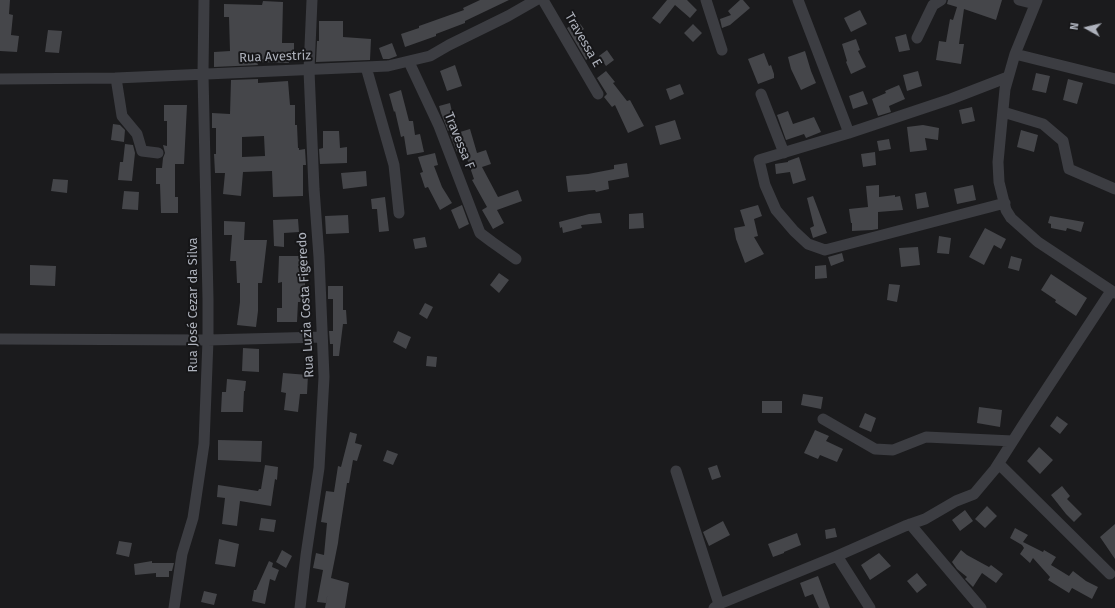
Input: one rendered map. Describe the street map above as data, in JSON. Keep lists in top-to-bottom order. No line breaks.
{"streets":{"street":["Travessa E","Rua Avestriz","Travessa F","Rua José Cezar da Silva","Rua Luzia Costa Figeredo"]},"crossings":[["Rua Avestriz","Travessa F"],["Rua Avestriz","Rua José Cezar da Silva"],["Rua Avestriz","Rua Luzia Costa Figeredo"]],"north":"left"}
